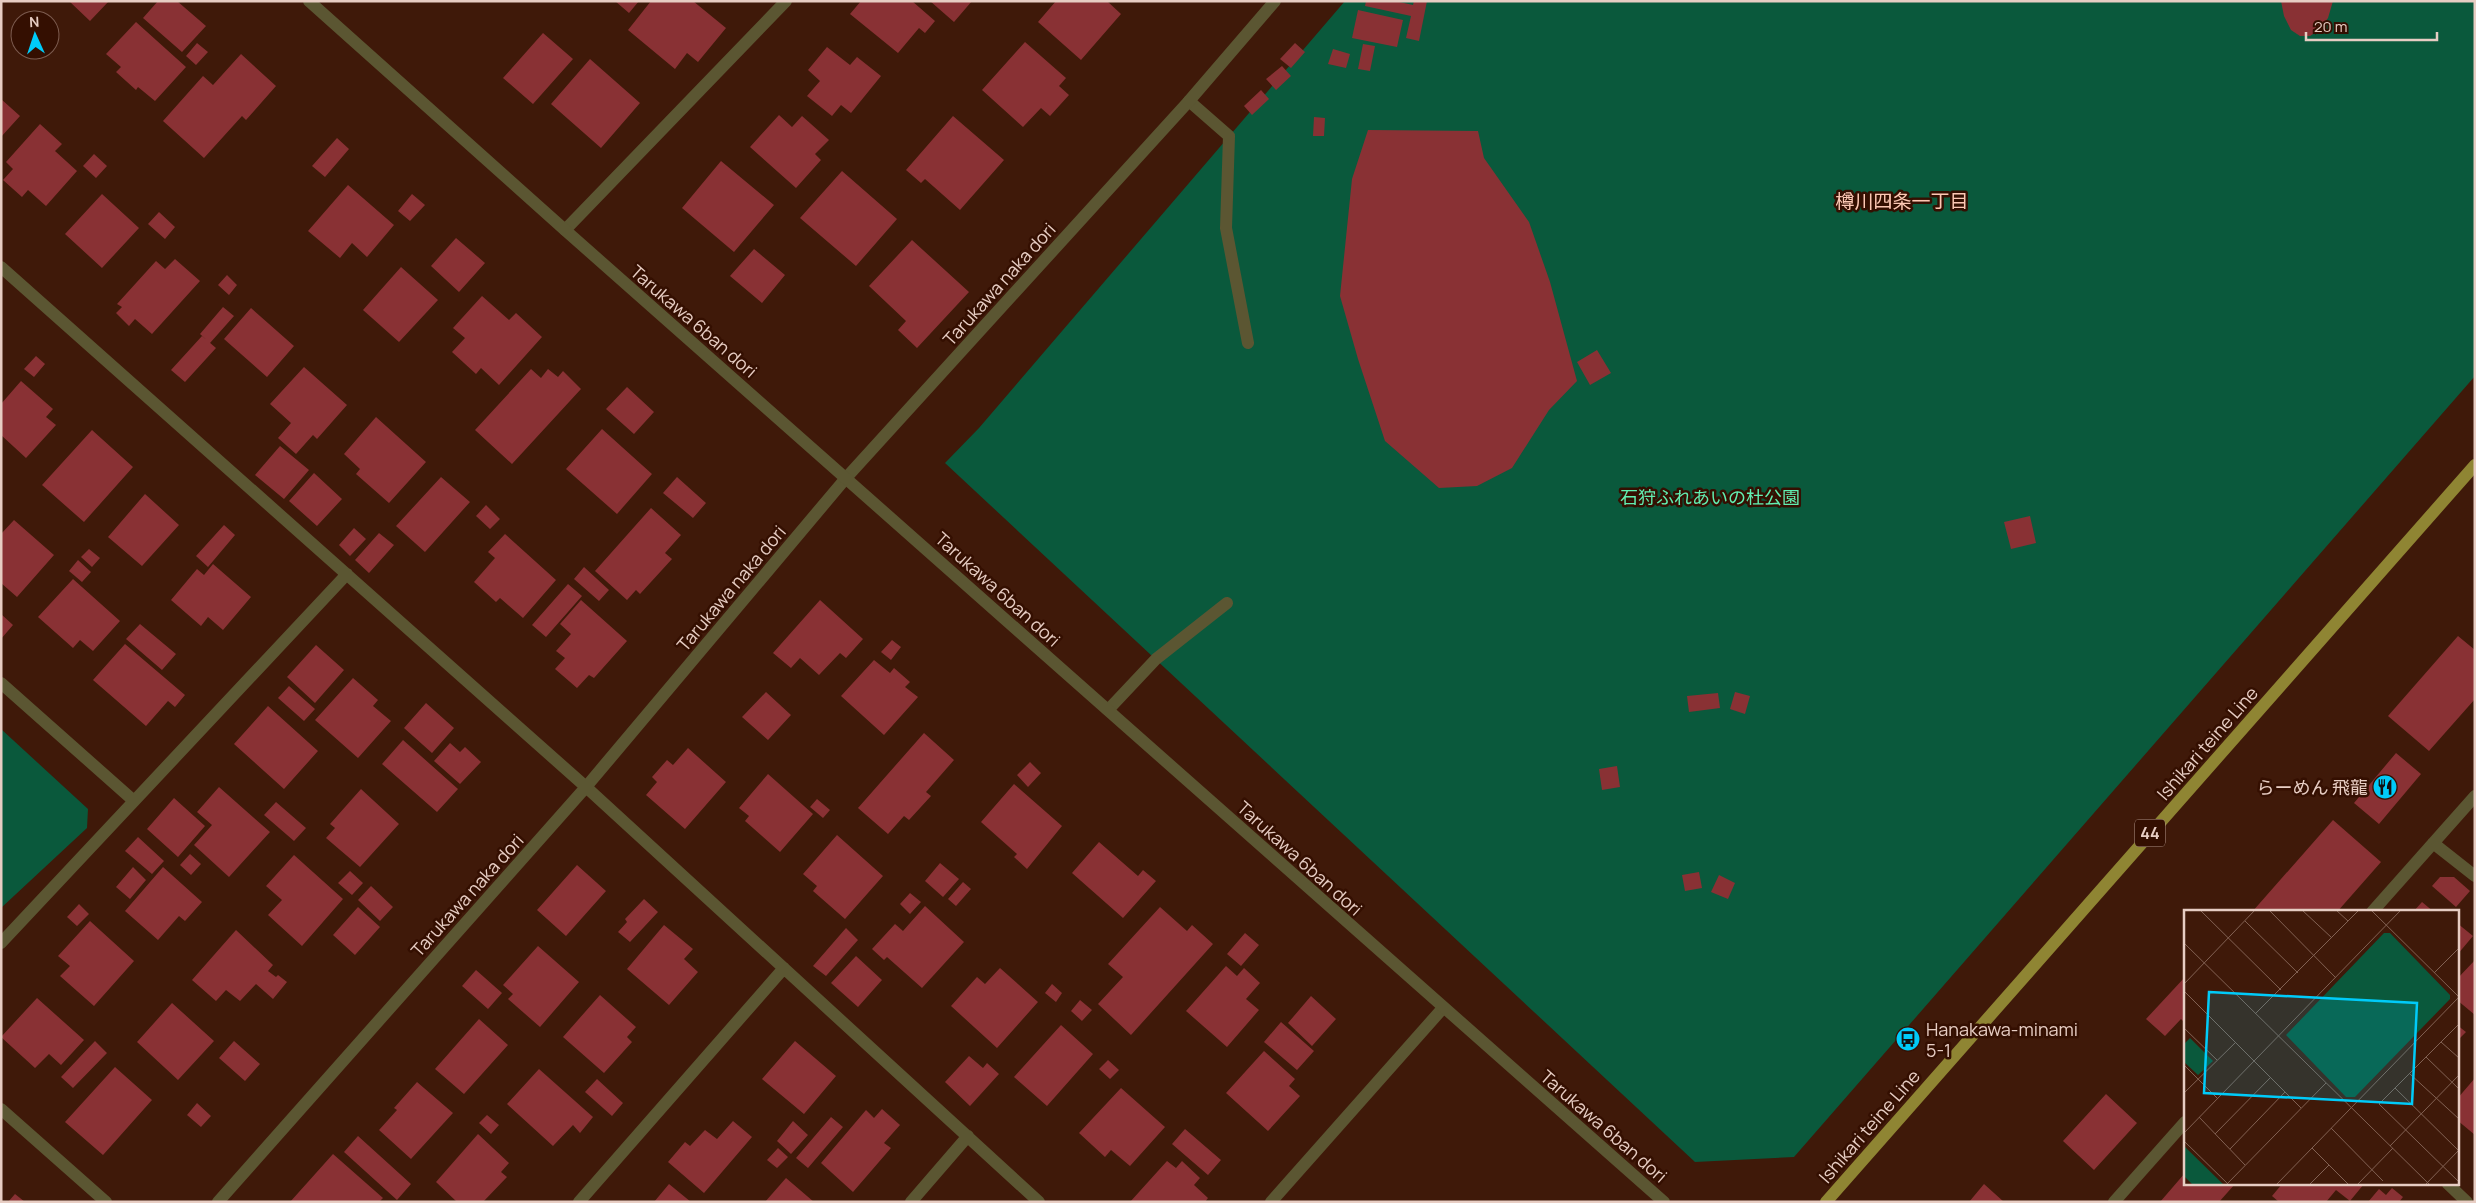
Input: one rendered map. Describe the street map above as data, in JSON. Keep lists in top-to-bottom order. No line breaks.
{"streets":{"main road":["Ishikari teine Line","44"],"street":["Tarukawa naka dori","Tarukawa 6ban dori"]},"crossings":[["Tarukawa naka dori","Tarukawa 6ban dori"]],"districts":["樽川四条一丁目"],"parks":["石狩ふれあいの杜公園"],"places":{"restaurant":["らーめん 飛龍"],"bus stop":["Hanakawa-minami 5-1"]},"scale_bar":"20 m","north":"top"}
